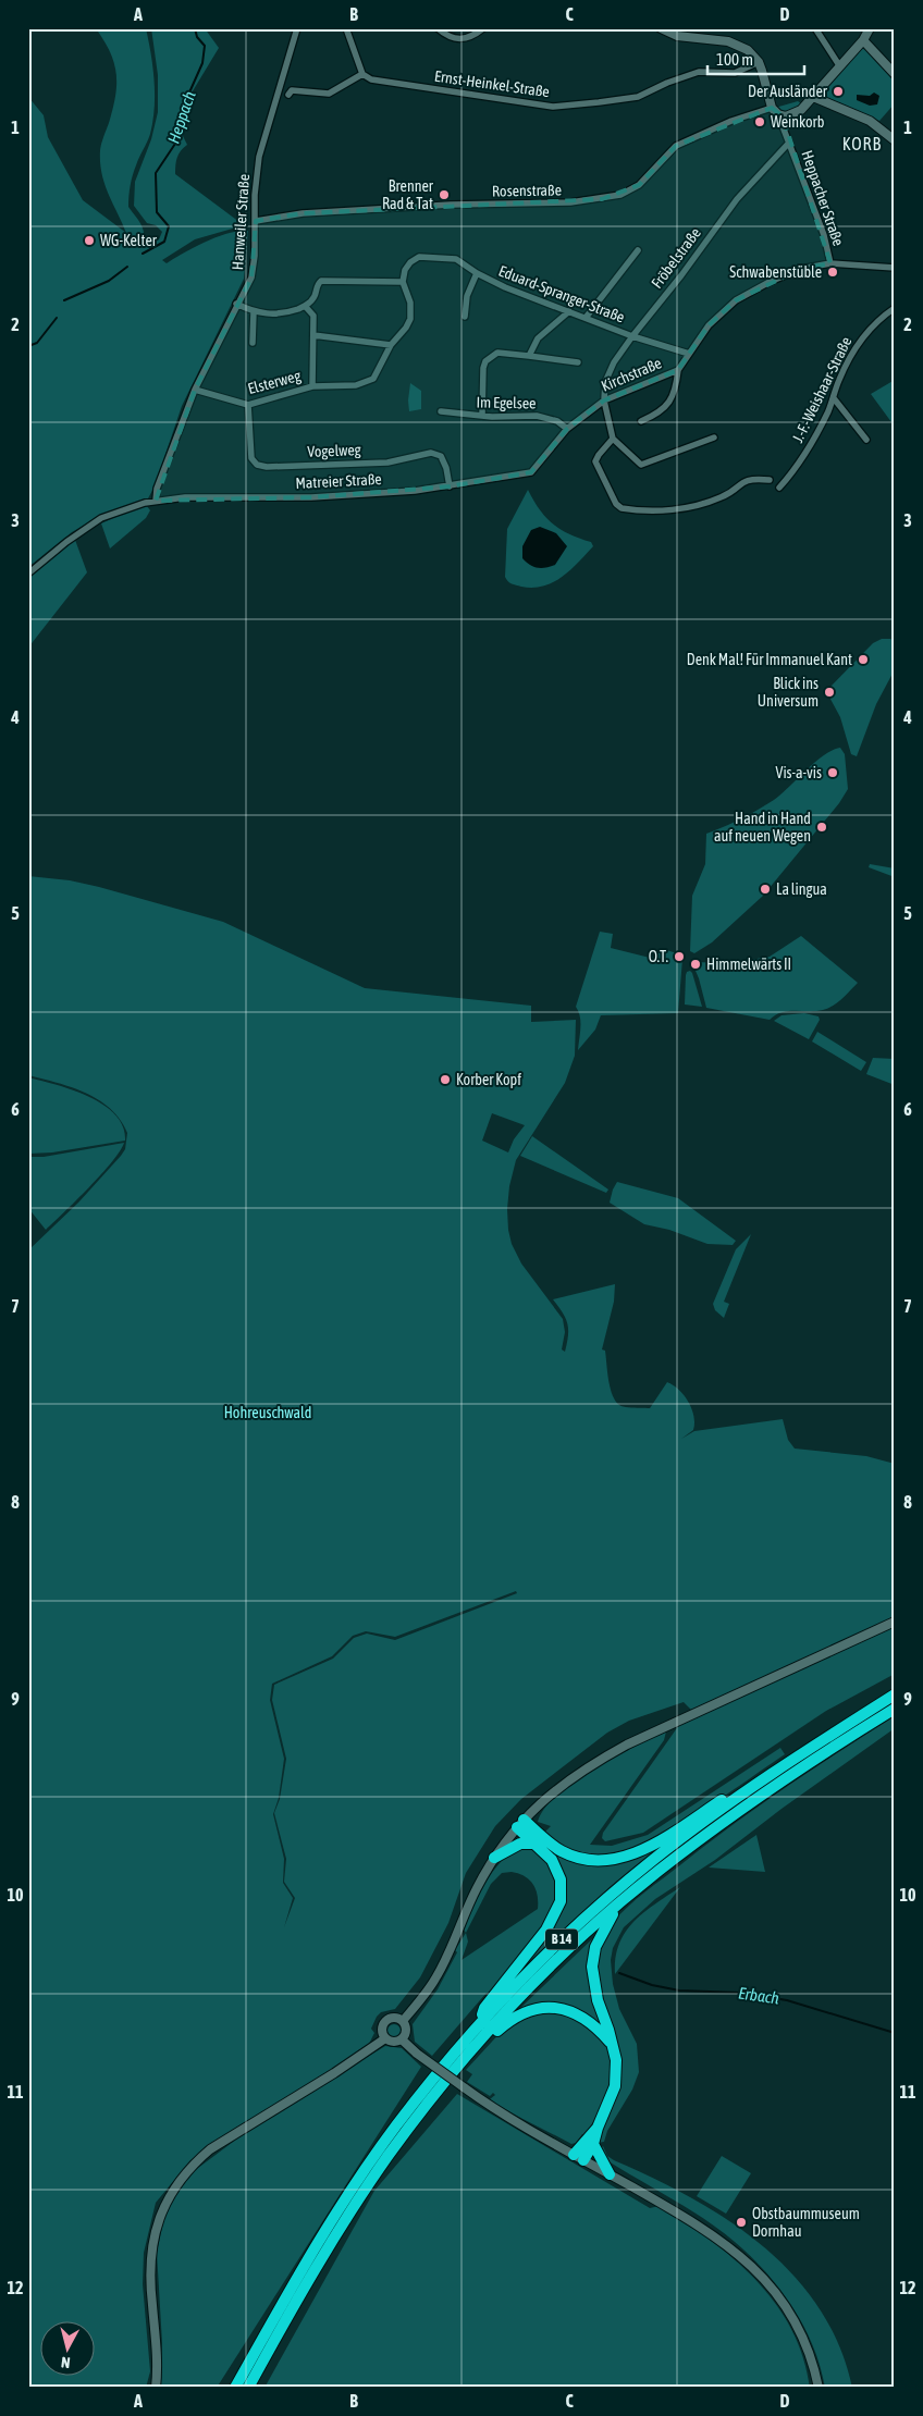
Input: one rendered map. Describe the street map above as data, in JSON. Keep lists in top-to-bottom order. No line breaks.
{"streets":{"highway":["B 14"],"street":["Ernst-Heinkel-Straße","Rosenstraße","Heppacher Straße","Hanweiler Straße","Fröbelstraße","Eduard-Spranger-Straße","Kirchstraße","Elsterweg","J.-F.-Weishaar-Straße","Im Egelsee","Vogelweg","Matreier Straße"]},"crossings":[["Rosenstraße","Hanweiler Straße"],["Heppacher Straße","Fröbelstraße"],["Heppacher Straße","Kirchstraße"],["Hanweiler Straße","Elsterweg"],["Hanweiler Straße","Matreier Straße"],["Fröbelstraße","Eduard-Spranger-Straße"],["Fröbelstraße","Kirchstraße"],["Eduard-Spranger-Straße","Kirchstraße"],["Eduard-Spranger-Straße","Elsterweg"],["Kirchstraße","Im Egelsee"],["Kirchstraße","Matreier Straße"],["Elsterweg","Vogelweg"],["Vogelweg","Matreier Straße"]],"districts":["KORB"],"water":["Heppach","Erbach"],"parks":["Hohreuschwald"],"places":["Der Ausländer","Weinkorb","Brenner Rad & Tat","WG-Kelter","Schwabenstüble","Denk Mal! Für Immanuel Kant","Blick ins Universum","Vis-a-vis","Hand in Hand auf neuen Wegen","La lingua","O.T.","Himmelwärts II","Korber Kopf","Obstbaummuseum Dornhau"],"scale_bar":"100 m","north":"bottom","grid":{"columns":["A","B","C","D"],"rows":["1","2","3","4","5","6","7","8","9","10","11","12"]}}
